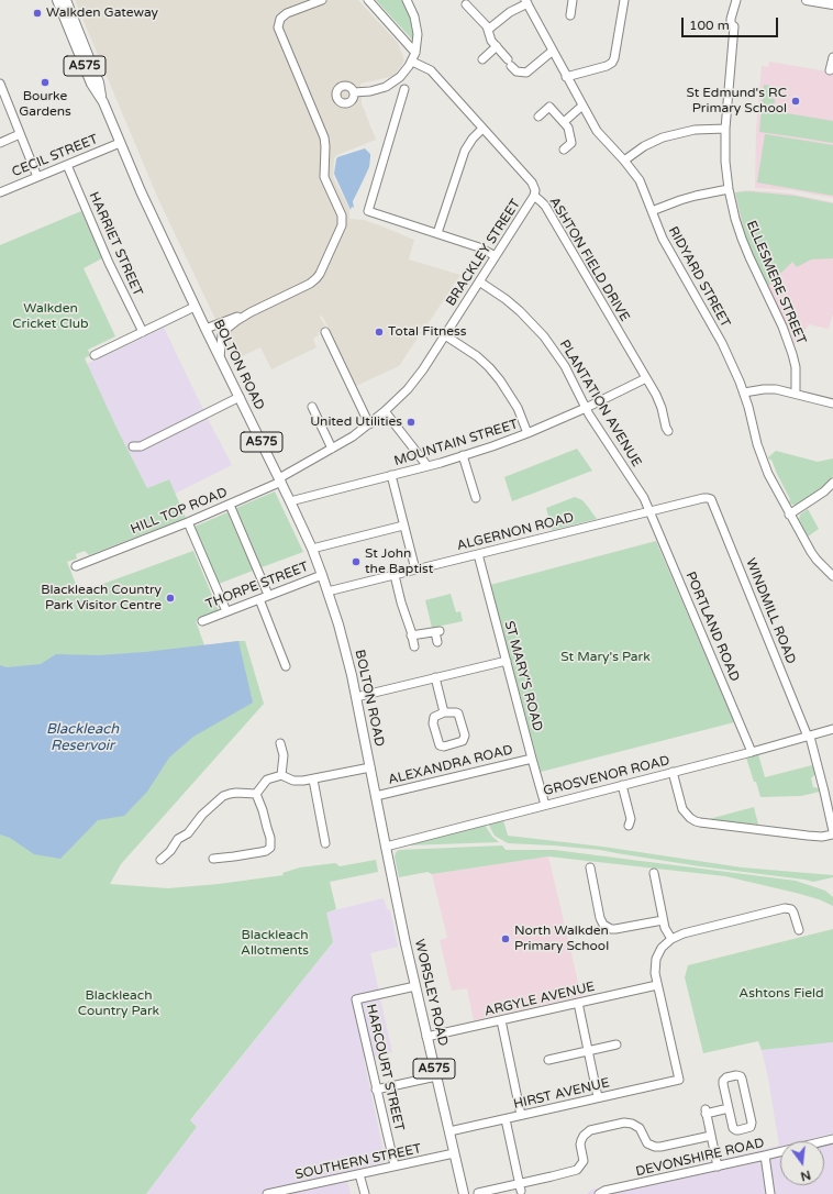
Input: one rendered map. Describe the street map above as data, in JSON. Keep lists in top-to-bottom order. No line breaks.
{"streets":{"main road":["A575","BOLTON ROAD","WORSLEY ROAD"],"street":["CECIL STREET","HARRIET STREET","BRACKLEY STREET","ASHTON FIELD DRIVE","RIDYARD STREET","ELLESMERE STREET","PLANTATION AVENUE","MOUNTAIN STREET","HILL TOP ROAD","ALGERNON ROAD","THORPE STREET","WINDMILL ROAD","PORTLAND ROAD","ST MARY'S ROAD","ALEXANDRA ROAD","GROSVENOR ROAD","ARGYLE AVENUE","HARCOURT STREET","HIRST AVENUE","DEVONSHIRE ROAD","SOUTHERN STREET"]},"crossings":[["CECIL STREET","HARRIET STREET"],["CECIL STREET","BOLTON ROAD"],["BRACKLEY STREET","ASHTON FIELD DRIVE"],["BRACKLEY STREET","BOLTON ROAD"],["BRACKLEY STREET","PLANTATION AVENUE"],["BRACKLEY STREET","HILL TOP ROAD"],["ASHTON FIELD DRIVE","MOUNTAIN STREET"],["BOLTON ROAD","MOUNTAIN STREET"],["BOLTON ROAD","HILL TOP ROAD"],["BOLTON ROAD","ALGERNON ROAD"],["BOLTON ROAD","THORPE STREET"],["BOLTON ROAD","ALEXANDRA ROAD"],["BOLTON ROAD","WORSLEY ROAD"],["PLANTATION AVENUE","MOUNTAIN STREET"],["PLANTATION AVENUE","ALGERNON ROAD"],["PLANTATION AVENUE","PORTLAND ROAD"],["ALGERNON ROAD","WINDMILL ROAD"],["ALGERNON ROAD","PORTLAND ROAD"],["ALGERNON ROAD","ST MARY'S ROAD"],["WINDMILL ROAD","GROSVENOR ROAD"],["PORTLAND ROAD","GROSVENOR ROAD"],["ST MARY'S ROAD","ALEXANDRA ROAD"],["ST MARY'S ROAD","GROSVENOR ROAD"],["ALEXANDRA ROAD","WORSLEY ROAD"],["GROSVENOR ROAD","WORSLEY ROAD"],["WORSLEY ROAD","ARGYLE AVENUE"],["WORSLEY ROAD","HARCOURT STREET"],["WORSLEY ROAD","HIRST AVENUE"],["WORSLEY ROAD","SOUTHERN STREET"],["ARGYLE AVENUE","HIRST AVENUE"],["HARCOURT STREET","SOUTHERN STREET"]],"water":["Blackleach Reservoir"],"parks":["Walkden Cricket Club","St Mary's Park","Blackleach Allotments","Ashtons Field","Blackleach Country Park"],"places":["Walkden Gateway","Bourke Gardens","St Edmund's RC Primary School","Total Fitness","United Utilities","St John the Baptist","Blackleach Country Park Visitor Centre","North Walkden Primary School"],"scale_bar":"100 m","north":"bottom"}
